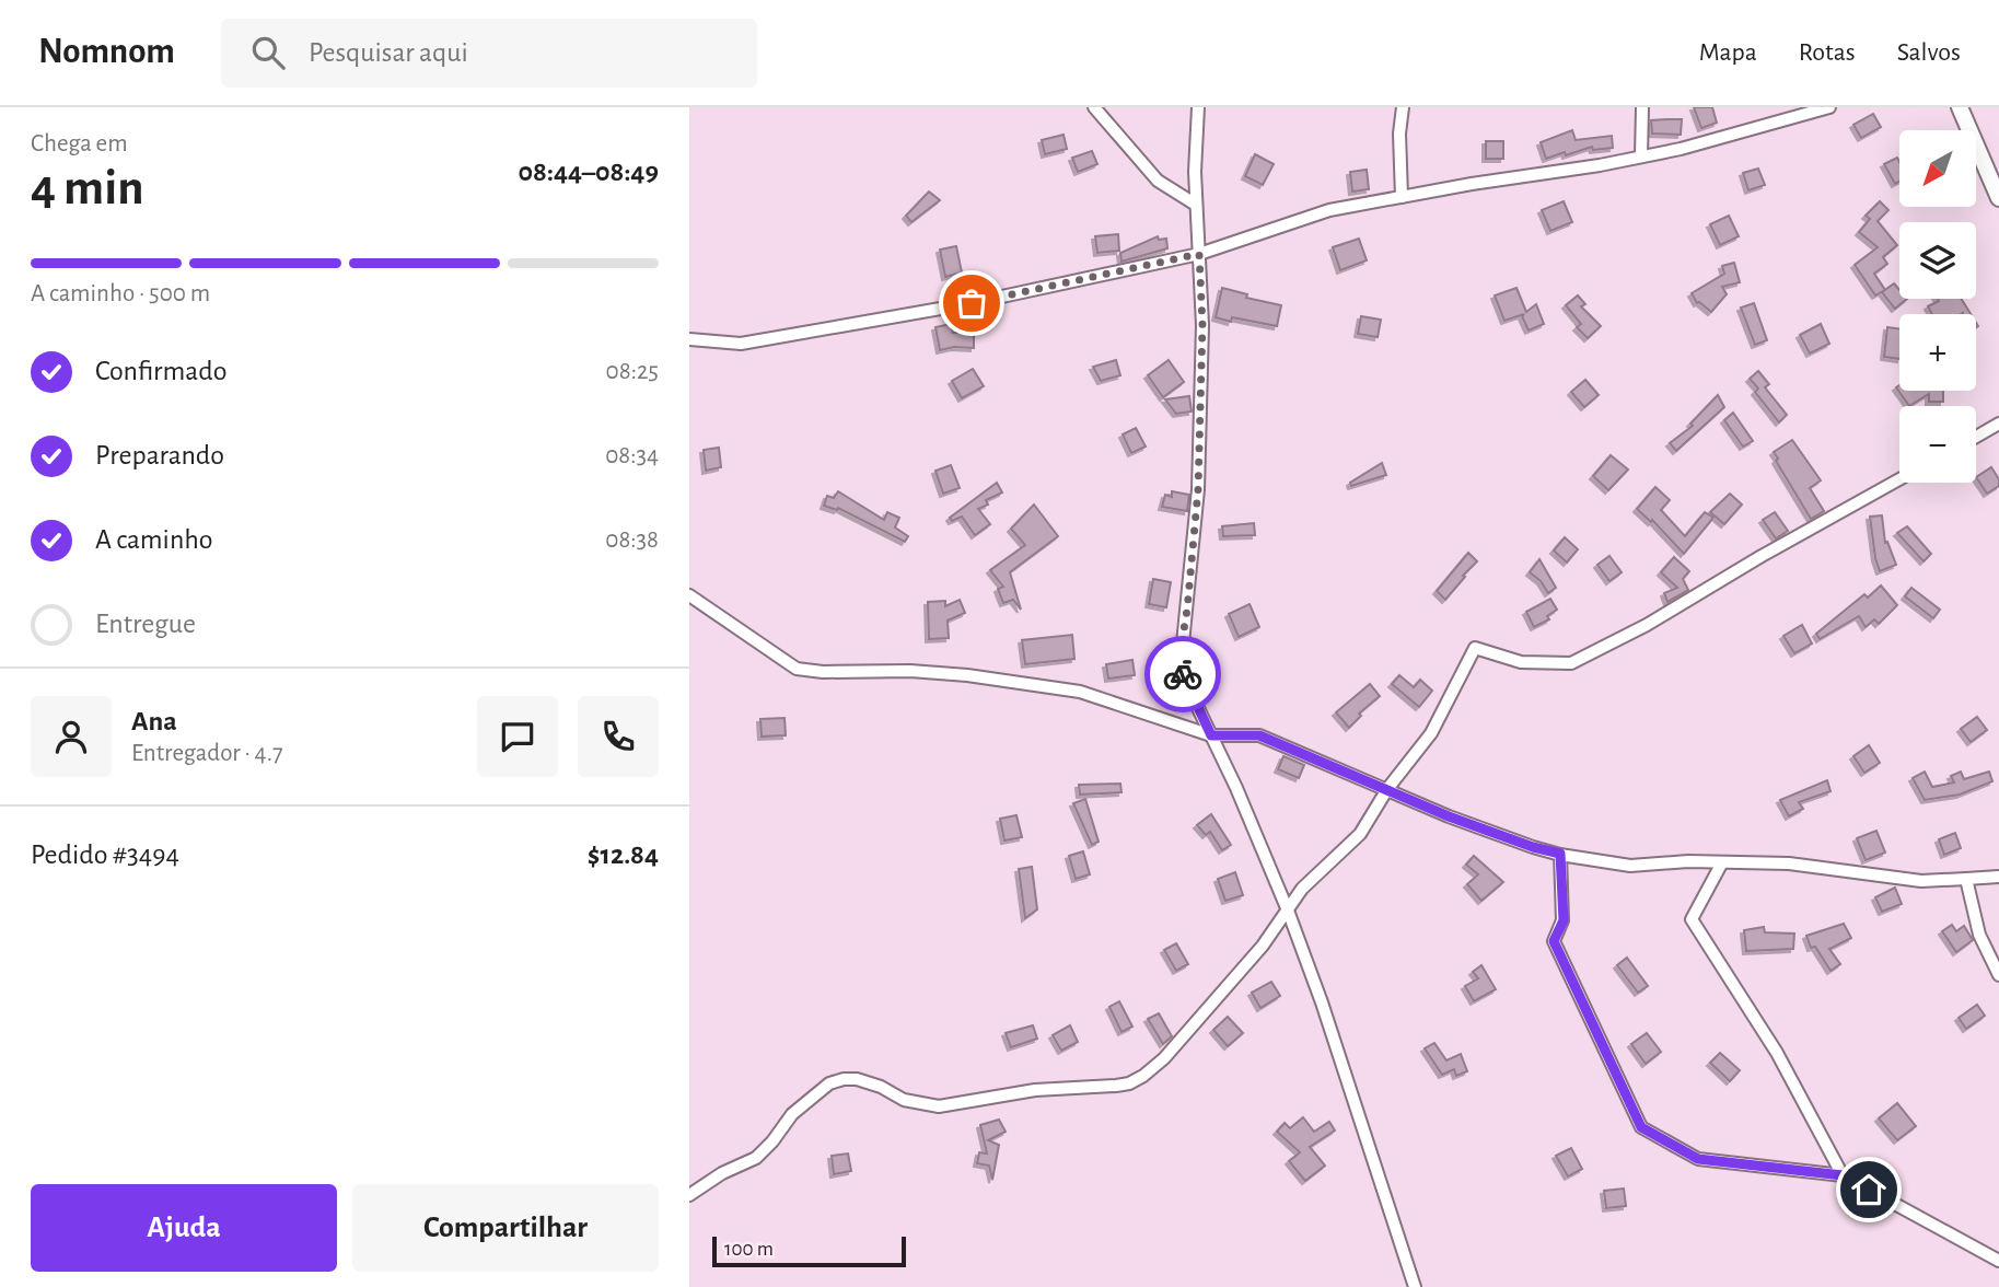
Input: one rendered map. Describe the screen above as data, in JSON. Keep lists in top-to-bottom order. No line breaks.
{"scale_bar":"100 m","north":"bottom left","page":{"header":"Nomnom","search":"Pesquisar aqui","nav":["Mapa","Rotas","Salvos"],"heading":["4 min","Chega em","08:44–08:49"],"panel":["Ana","Entregador · 4.7","Pedido #3494","$12.84"],"map_buttons":["+","−"],"bar":"A caminho · 500 m","list":[["Confirmado","08:25"],["Preparando","08:34"],["A caminho","08:38"],"Entregue"],"buttons":["Ajuda","Compartilhar"],"scale":"100 m"}}
